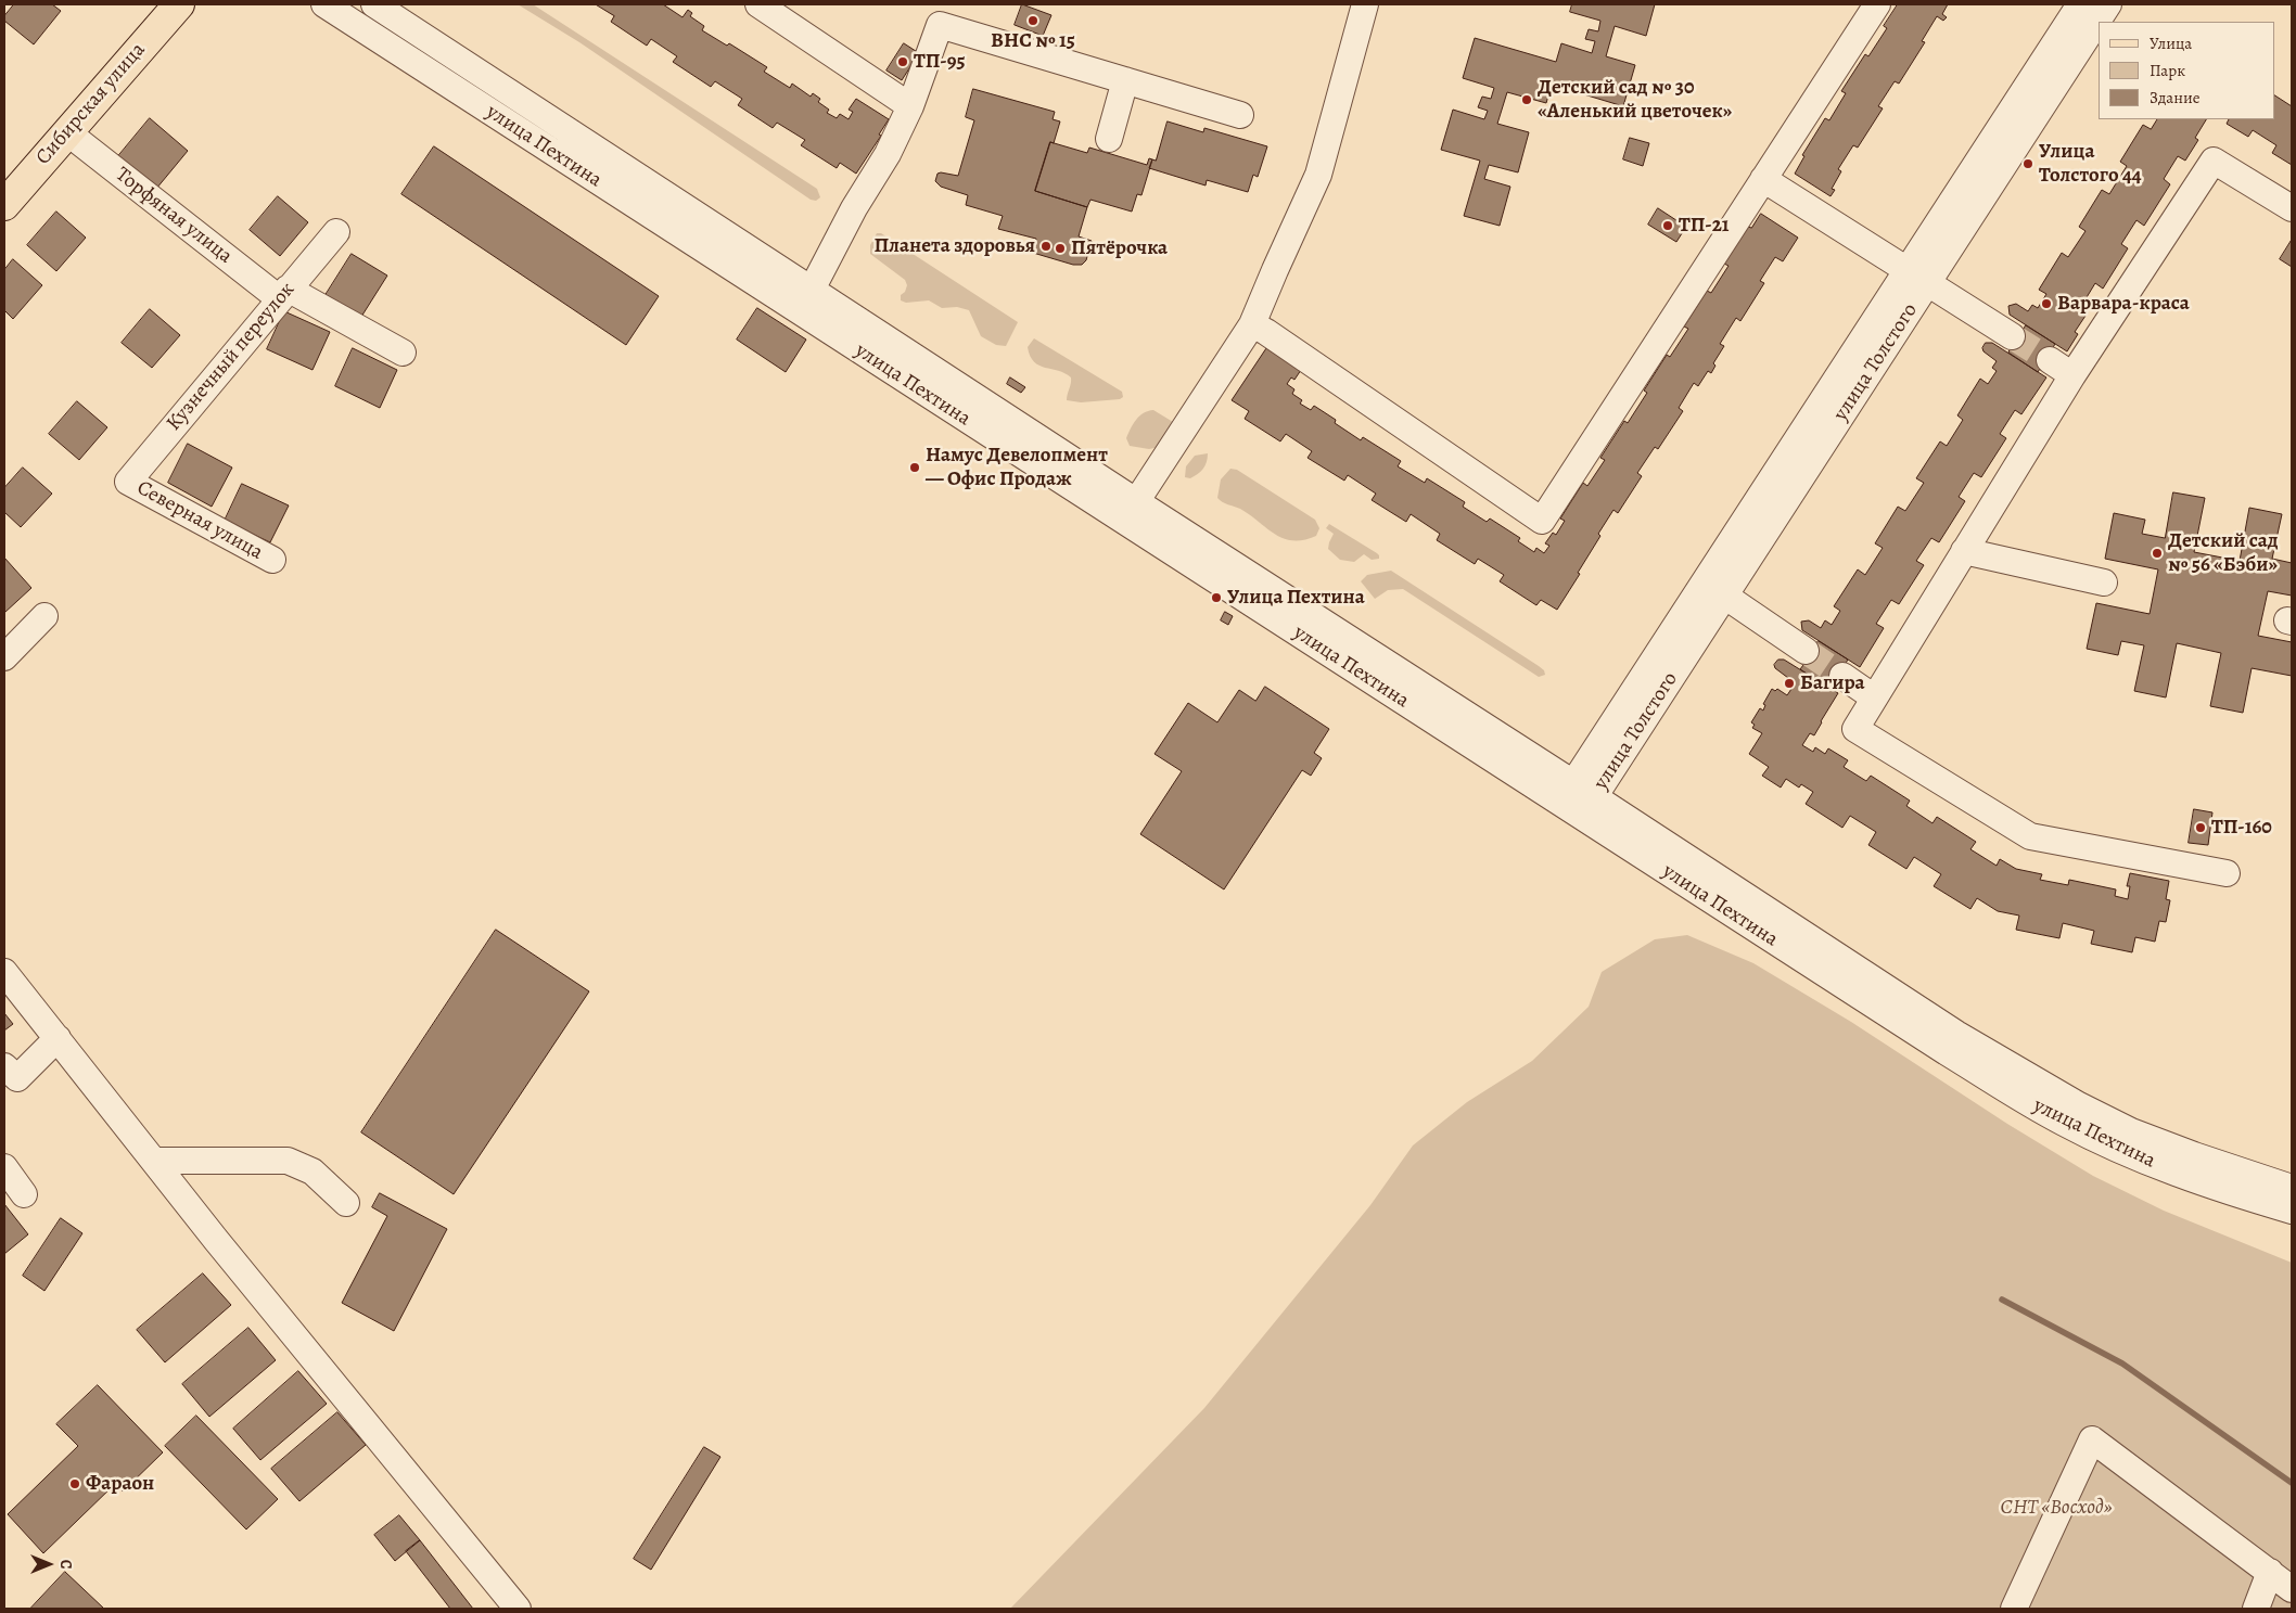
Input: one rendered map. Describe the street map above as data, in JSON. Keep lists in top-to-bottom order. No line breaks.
{"streets":{"main road":["Сибирская улица"],"street":["улица Пехтина","Торфяная улица","Кузнечный переулок","улица Толстого","Северная улица"]},"crossings":[["Сибирская улица","Торфяная улица"],["улица Пехтина","улица Толстого"],["Торфяная улица","Кузнечный переулок"],["Кузнечный переулок","Северная улица"]],"parks":["СНТ «Восход»"],"places":["ВНС № 15","ТП-95","Детский сад № 30 «Аленький цветочек»","Улица Толстого 44","ТП-21","Планета здоровья","Пятёрочка","Варвара-краса","Намус Девелопмент — Офис Продаж","Детский сад № 56 «Бэби»","Улица Пехтина","Багира","ТП-160","Фараон"],"legend":["Улица","Парк","Здание"],"north":"right"}
